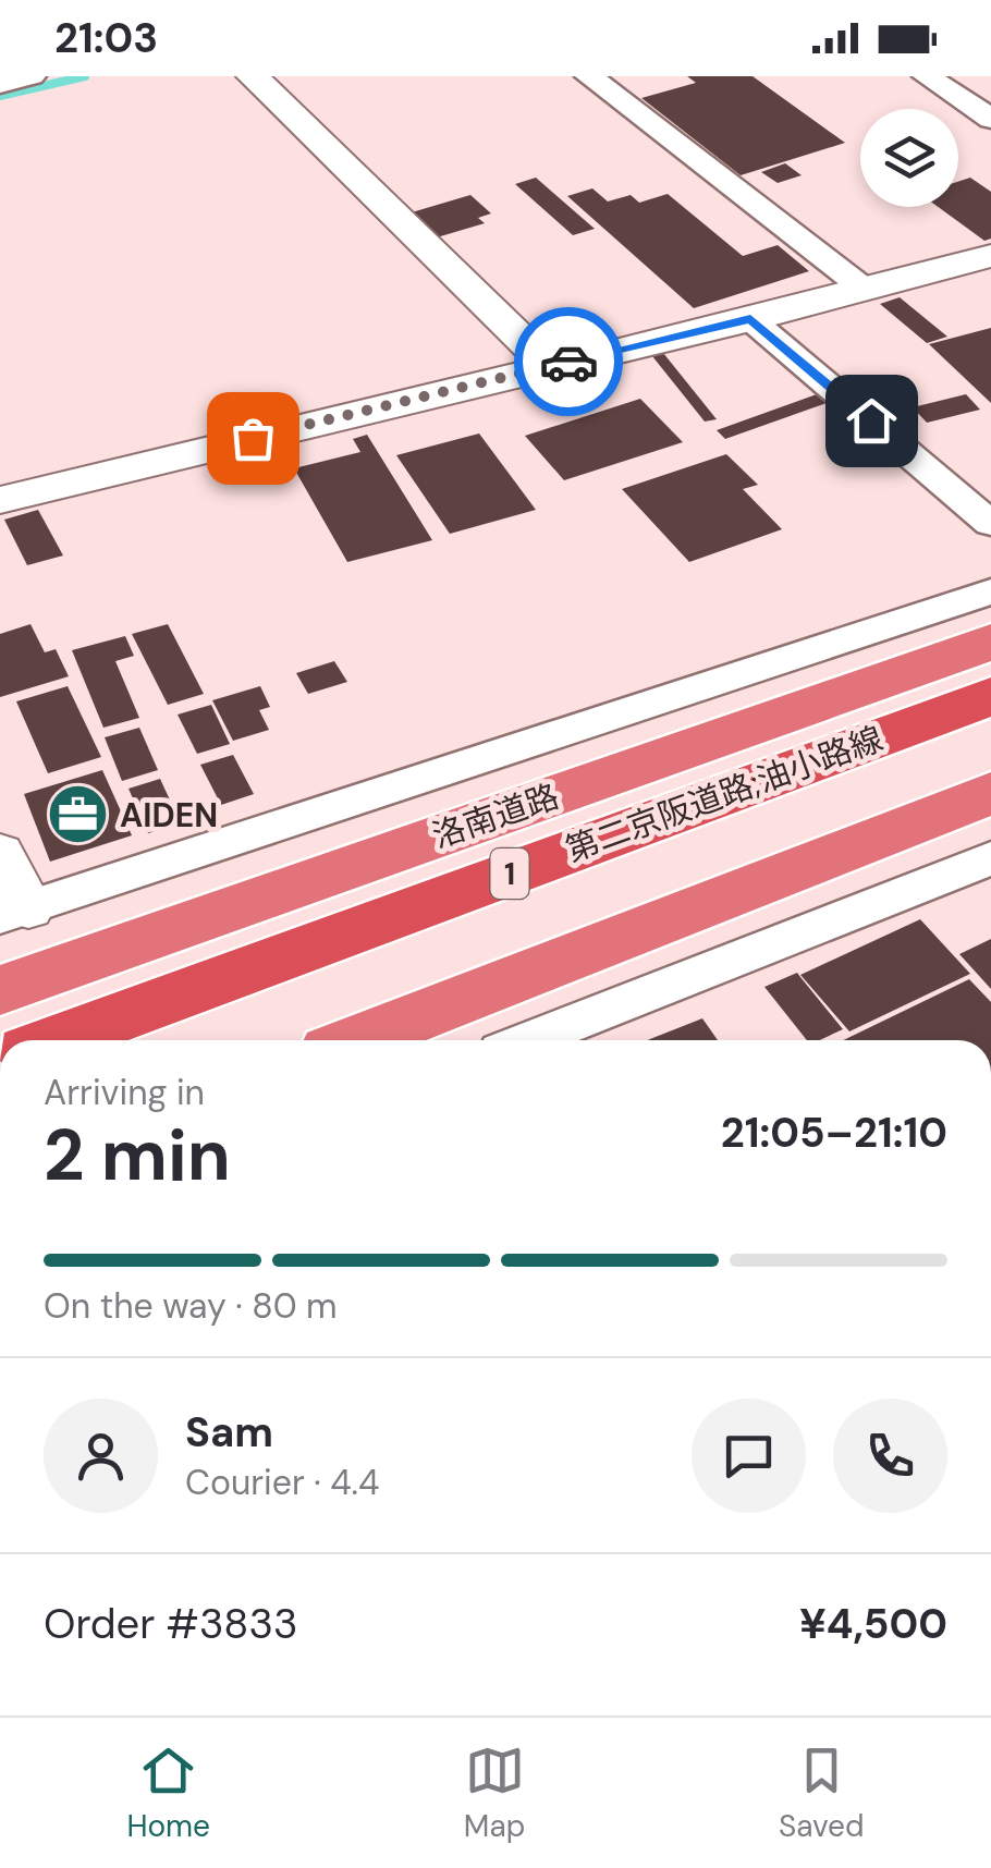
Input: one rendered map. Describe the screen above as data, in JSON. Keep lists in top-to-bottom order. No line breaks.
{"streets":{"highway":["第二京阪道路;油小路線","洛南道路","1"]},"places":{"office":["AIDEN"]},"page":{"status":"21:03","heading":["2 min","Arriving in","21:05–21:10"],"panel":["Sam","Courier · 4.4","Order #3833","¥4,500"],"bar":"On the way · 80 m","tabs":["Home","Map","Saved"]}}
